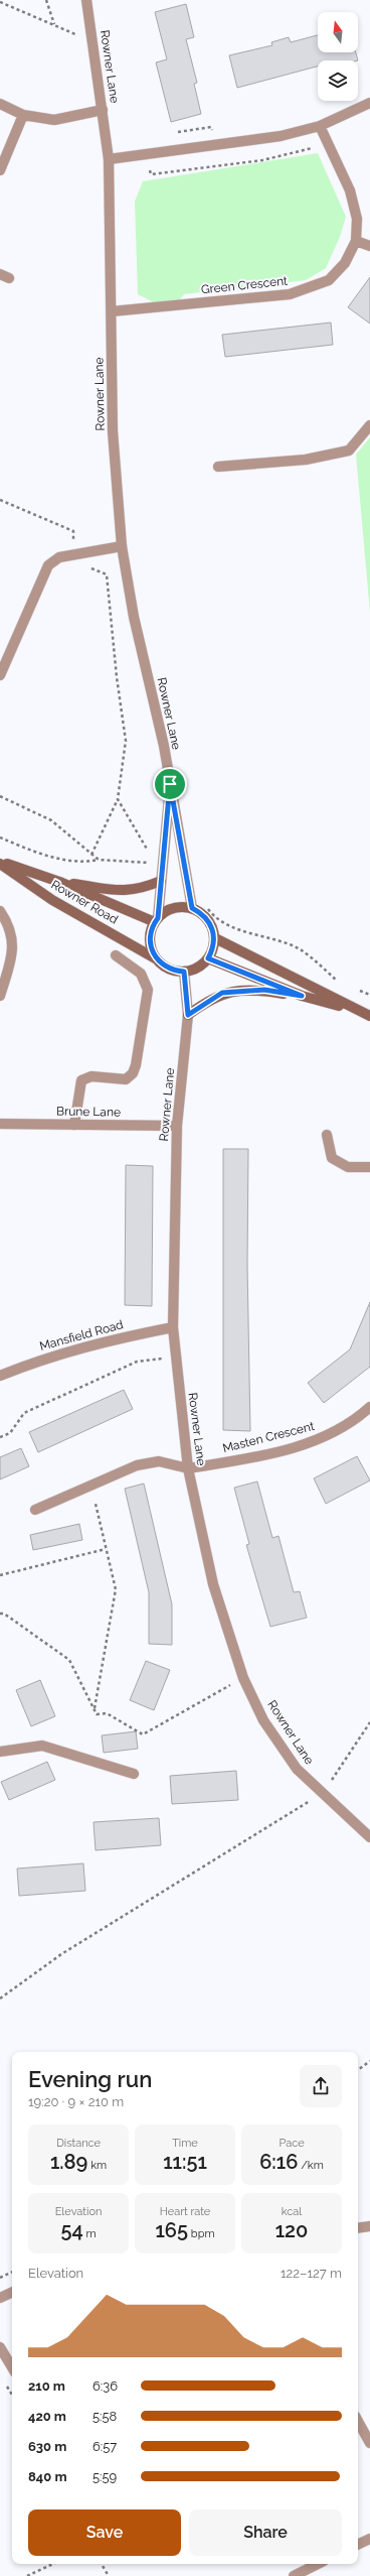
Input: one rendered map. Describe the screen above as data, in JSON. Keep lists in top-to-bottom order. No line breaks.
{"streets":{"main road":["Rowner Road"],"street":["Rowner Lane","Green Crescent","Brune Lane","Mansfield Road","Masten Crescent"]},"crossings":[["Rowner Lane","Green Crescent"],["Rowner Lane","Rowner Road"],["Rowner Lane","Brune Lane"],["Rowner Lane","Mansfield Road"],["Rowner Lane","Masten Crescent"]],"north":"top","page":{"heading":["Evening run","19:20 · 9 × 210 m"],"stats":[["Distance","1.89 km"],["Time","11:51"],["Pace","6:16 /km"],["Elevation","54 m"],["Heart rate","165 bpm"],["kcal","120"]],"chart":["Elevation","122–127 m"],"list":[{"name":"210 m","note":"6:36"},{"name":"420 m","note":"5:58"},{"name":"630 m","note":"6:57"},{"name":"840 m","note":"5:59"}],"buttons":["Save","Share"]}}
